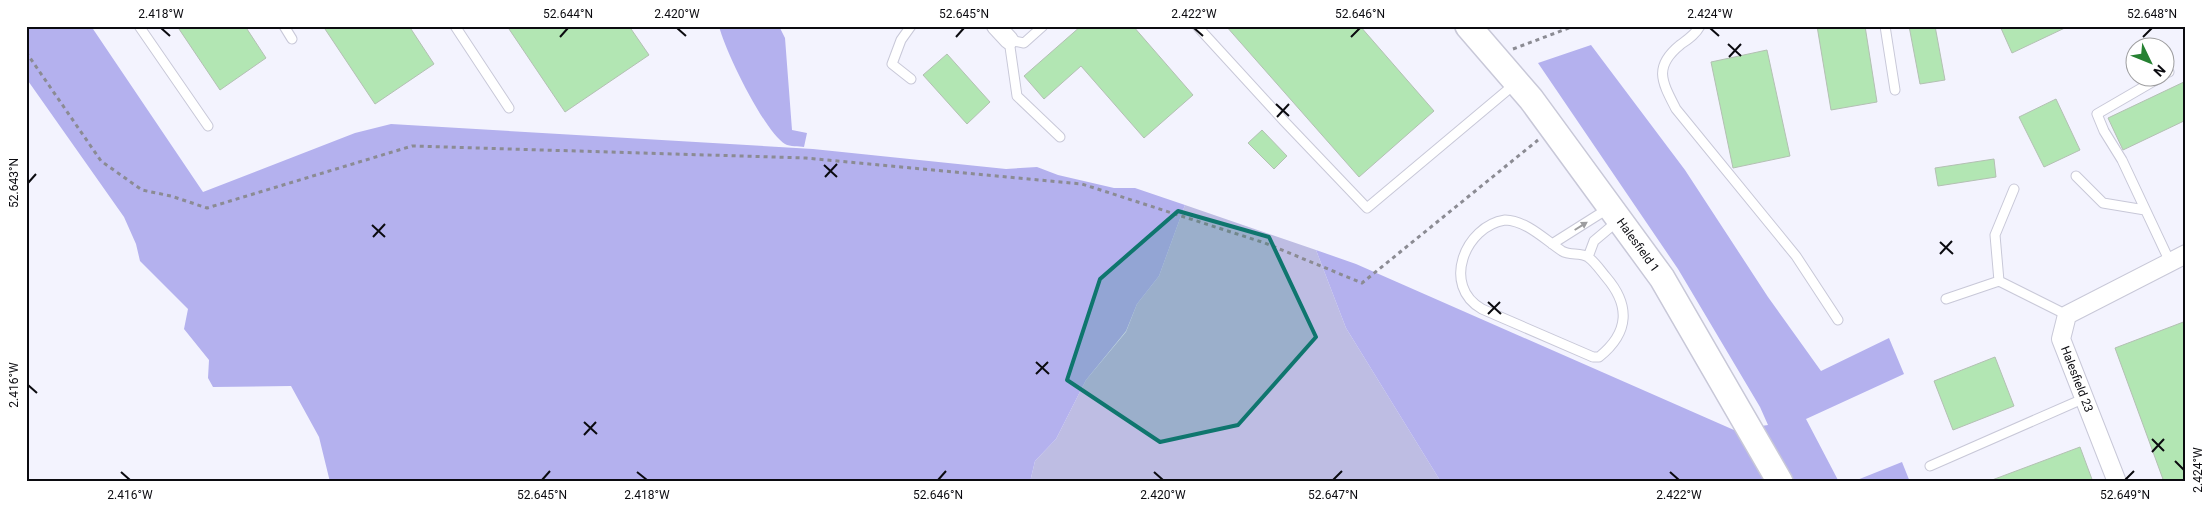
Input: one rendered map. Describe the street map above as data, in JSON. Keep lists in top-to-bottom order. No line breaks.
{"streets":{"street":["Halesfield 1","Halesfield 23"]},"north":"bottom right","coordinates":["2.418°W","52.644°N","2.420°W","52.645°N","2.422°W","52.646°N","2.424°W","52.648°N","52.643°N","2.416°W","52.647°N","52.649°N"]}
